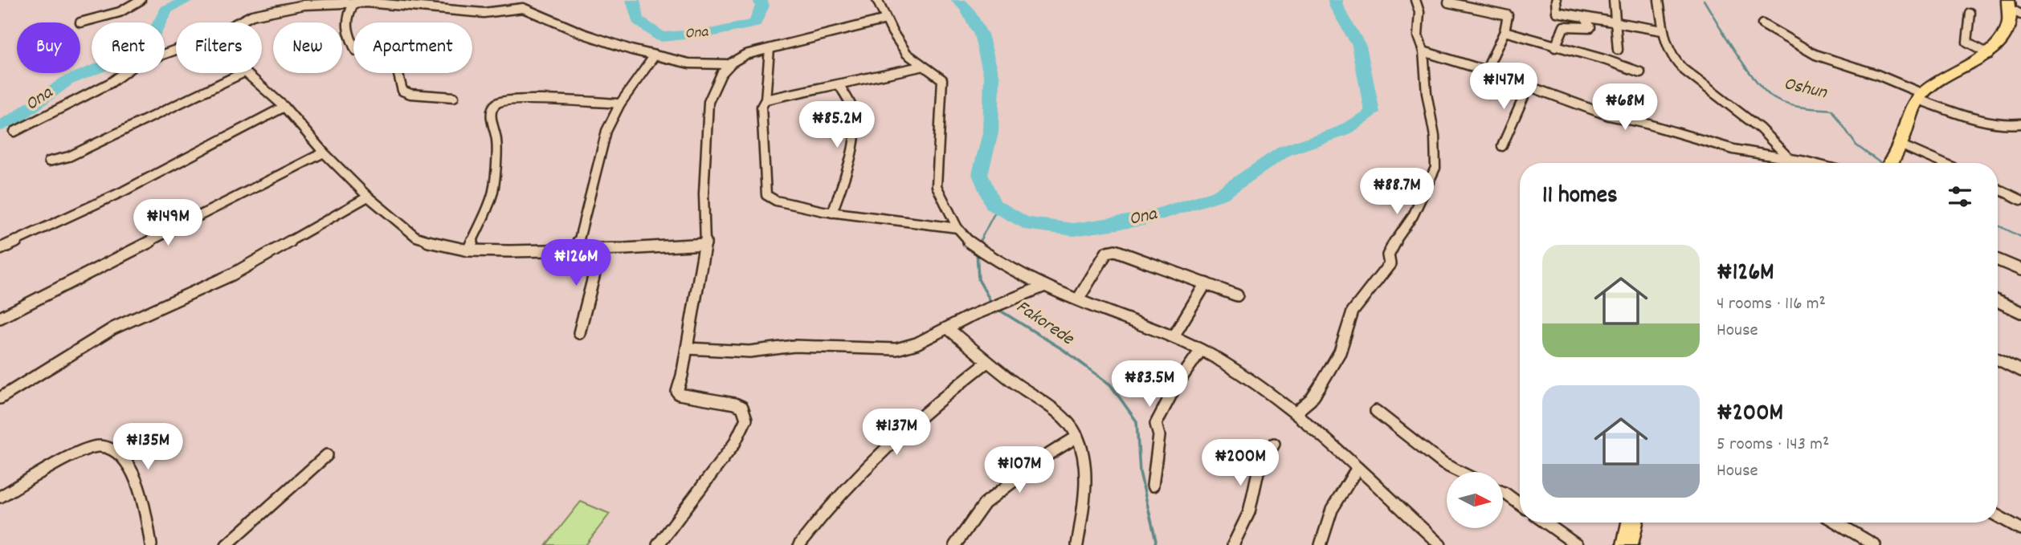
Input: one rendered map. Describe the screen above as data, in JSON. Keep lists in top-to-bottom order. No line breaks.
{"water":["Ona","Oshun","Fakorede"],"north":"right","page":{"chip":["Buy","Rent","Filters","New","Apartment"],"price":["₦147M","₦68M","₦85.2M","₦88.7M","₦149M","₦126M","₦83.5M","₦137M","₦135M","₦200M","₦107M"],"heading":"11 homes","list":[{"name":"₦126M","note":"4 rooms · 116 m² · House"},{"name":"₦200M","note":"5 rooms · 143 m² · House"}]}}
